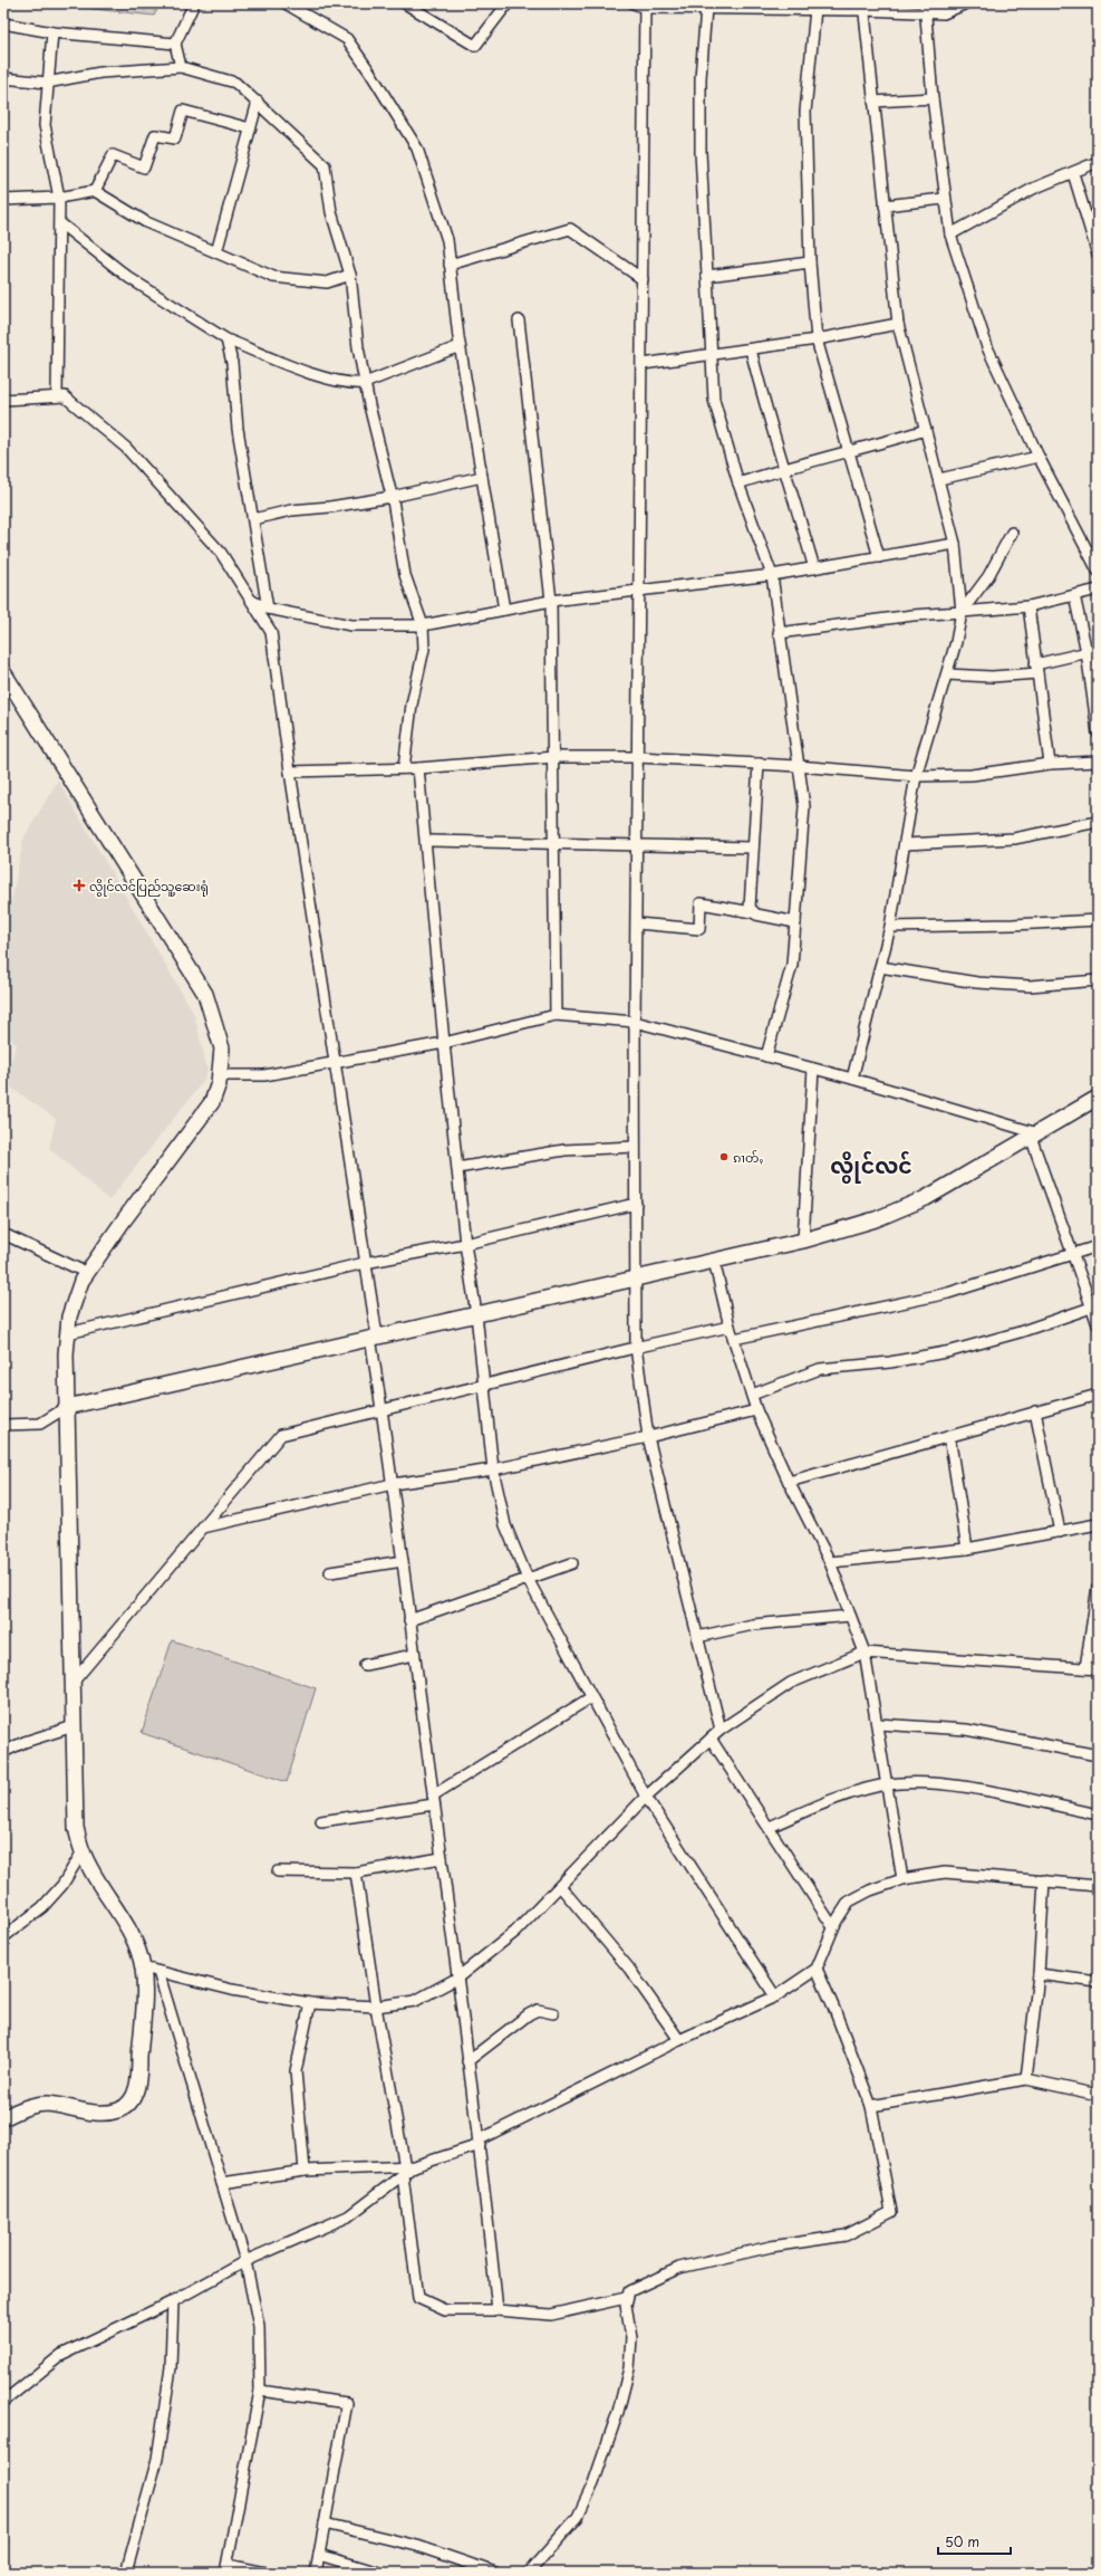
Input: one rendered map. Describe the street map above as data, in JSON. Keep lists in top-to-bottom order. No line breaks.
{"districts":["လွိုင်လင်"],"places":{"health":["လွိုင်လင်ပြည်သူ့ဆေးရုံ"],"other":["ၵၢတ်ႇ"]},"scale_bar":"50 m"}
